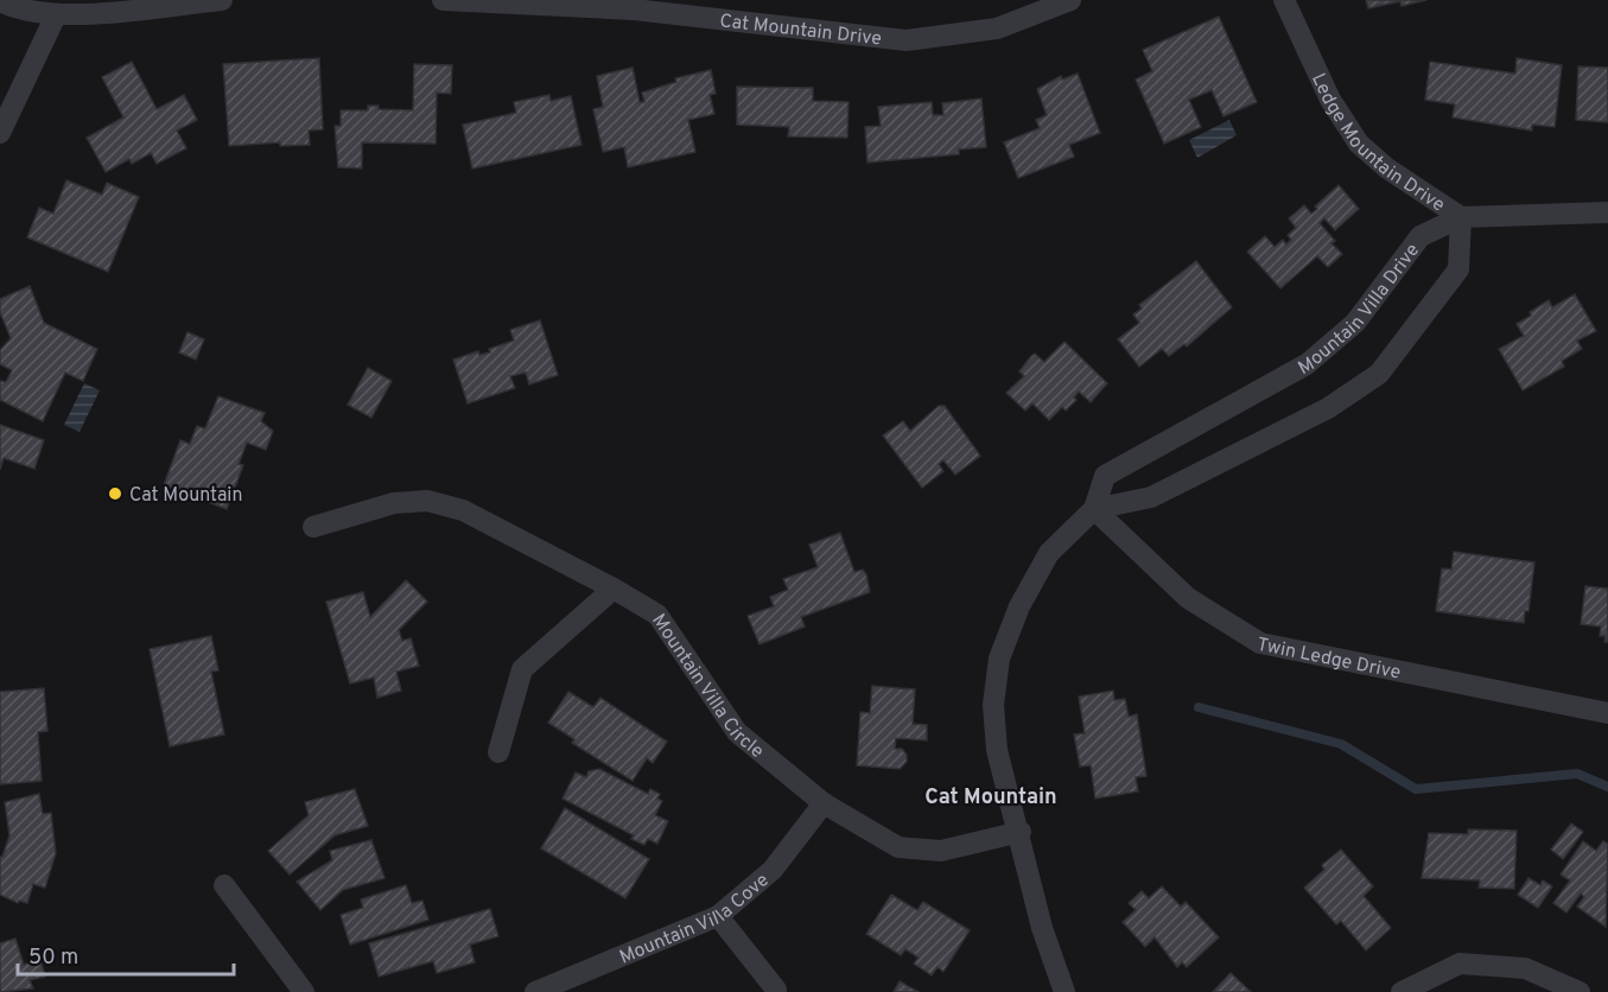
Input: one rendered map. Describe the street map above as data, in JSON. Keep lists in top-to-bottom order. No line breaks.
{"streets":{"street":["Cat Mountain Drive","Ledge Mountain Drive","Mountain Villa Drive","Twin Ledge Drive","Mountain Villa Circle","Mountain Villa Cove"]},"crossings":[["Ledge Mountain Drive","Mountain Villa Drive"],["Mountain Villa Drive","Twin Ledge Drive"],["Mountain Villa Drive","Mountain Villa Circle"],["Mountain Villa Circle","Mountain Villa Cove"]],"districts":["Cat Mountain"],"places":["Cat Mountain"],"scale_bar":"50 m"}
